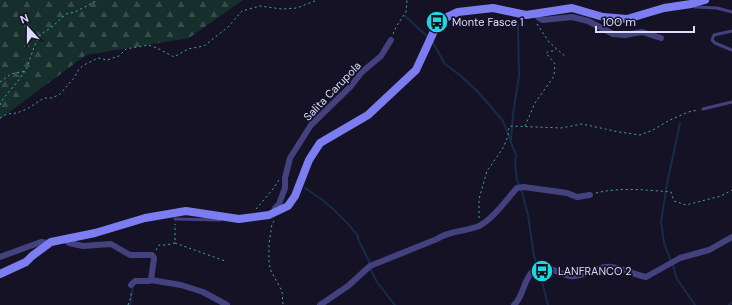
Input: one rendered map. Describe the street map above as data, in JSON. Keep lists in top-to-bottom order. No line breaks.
{"streets":{"street":["Salita Carupola"]},"places":{"bus stop":["Monte Fasce 1","LANFRANCO 2"]},"scale_bar":"100 m","north":"top"}
